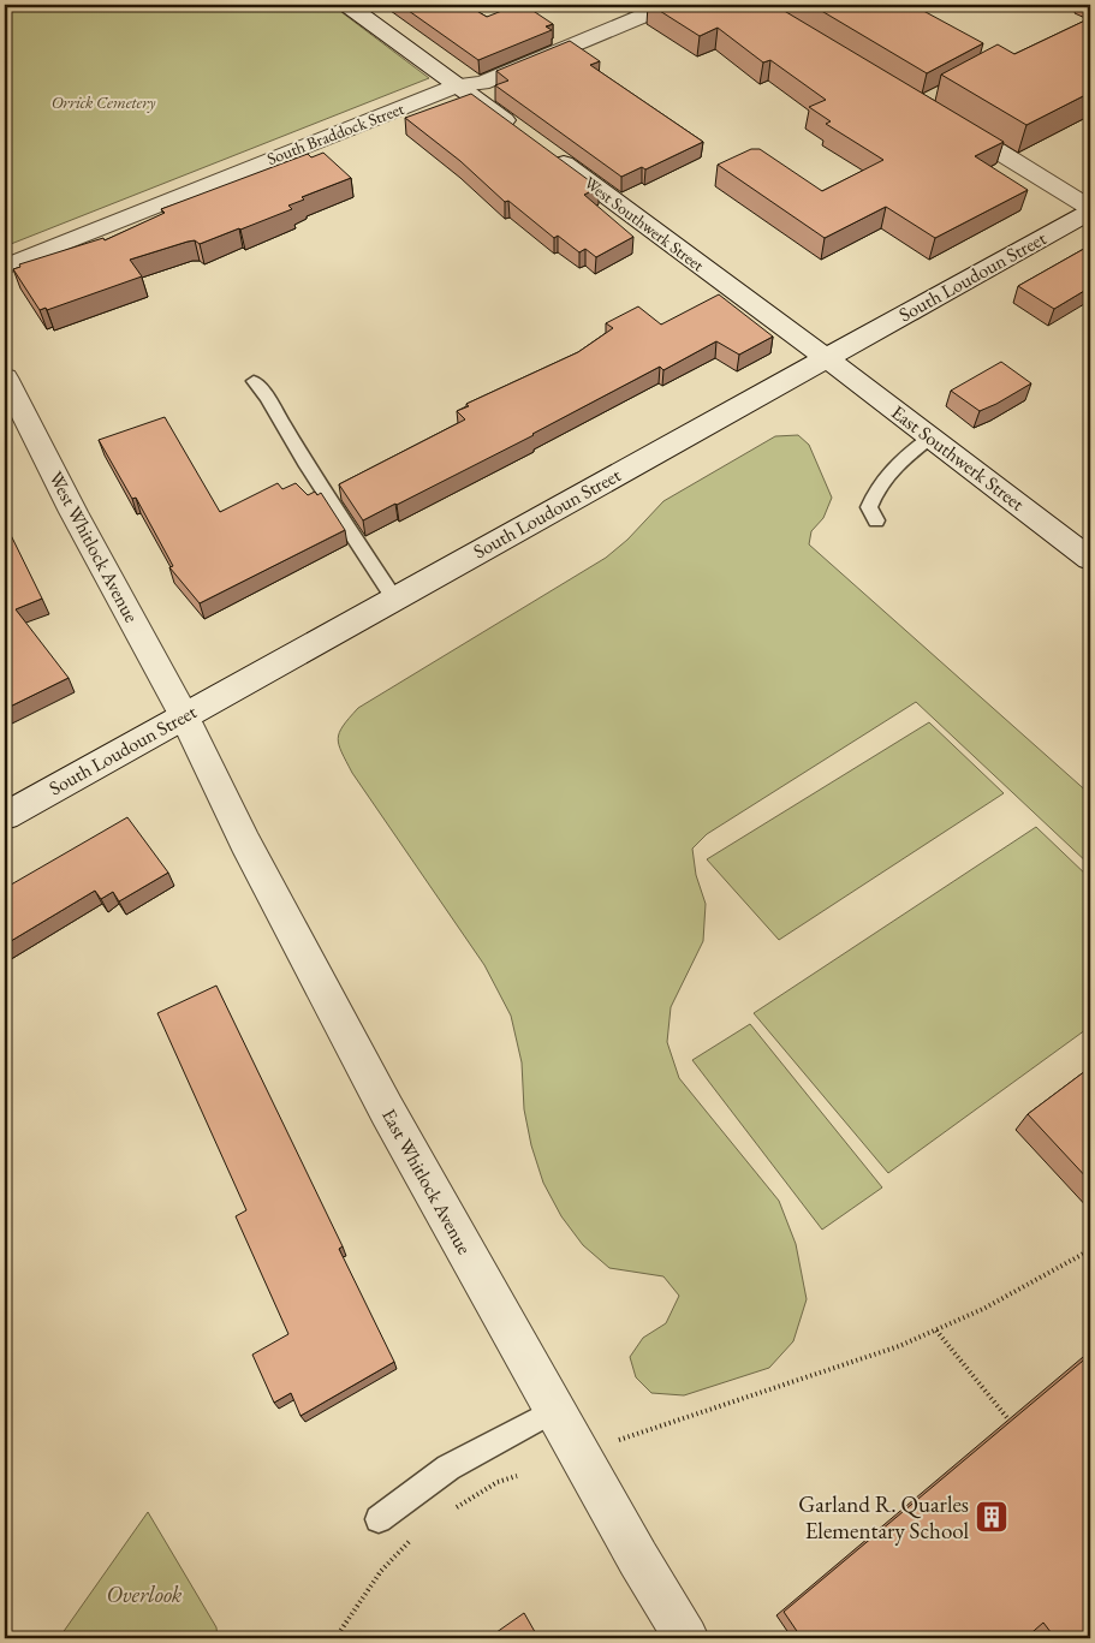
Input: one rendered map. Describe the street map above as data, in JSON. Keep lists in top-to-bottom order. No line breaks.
{"streets":{"street":["South Braddock Street","West Southwerk Street","South Loudoun Street","East Southwerk Street","West Whitlock Avenue","East Whitlock Avenue"]},"crossings":[["South Braddock Street","West Southwerk Street"],["West Southwerk Street","South Loudoun Street"],["West Southwerk Street","East Southwerk Street"],["South Loudoun Street","East Southwerk Street"],["South Loudoun Street","West Whitlock Avenue"],["South Loudoun Street","East Whitlock Avenue"],["West Whitlock Avenue","East Whitlock Avenue"]],"parks":["Orrick Cemetery","Overlook"],"places":{"building":["Garland R. Quarles Elementary School"]}}
